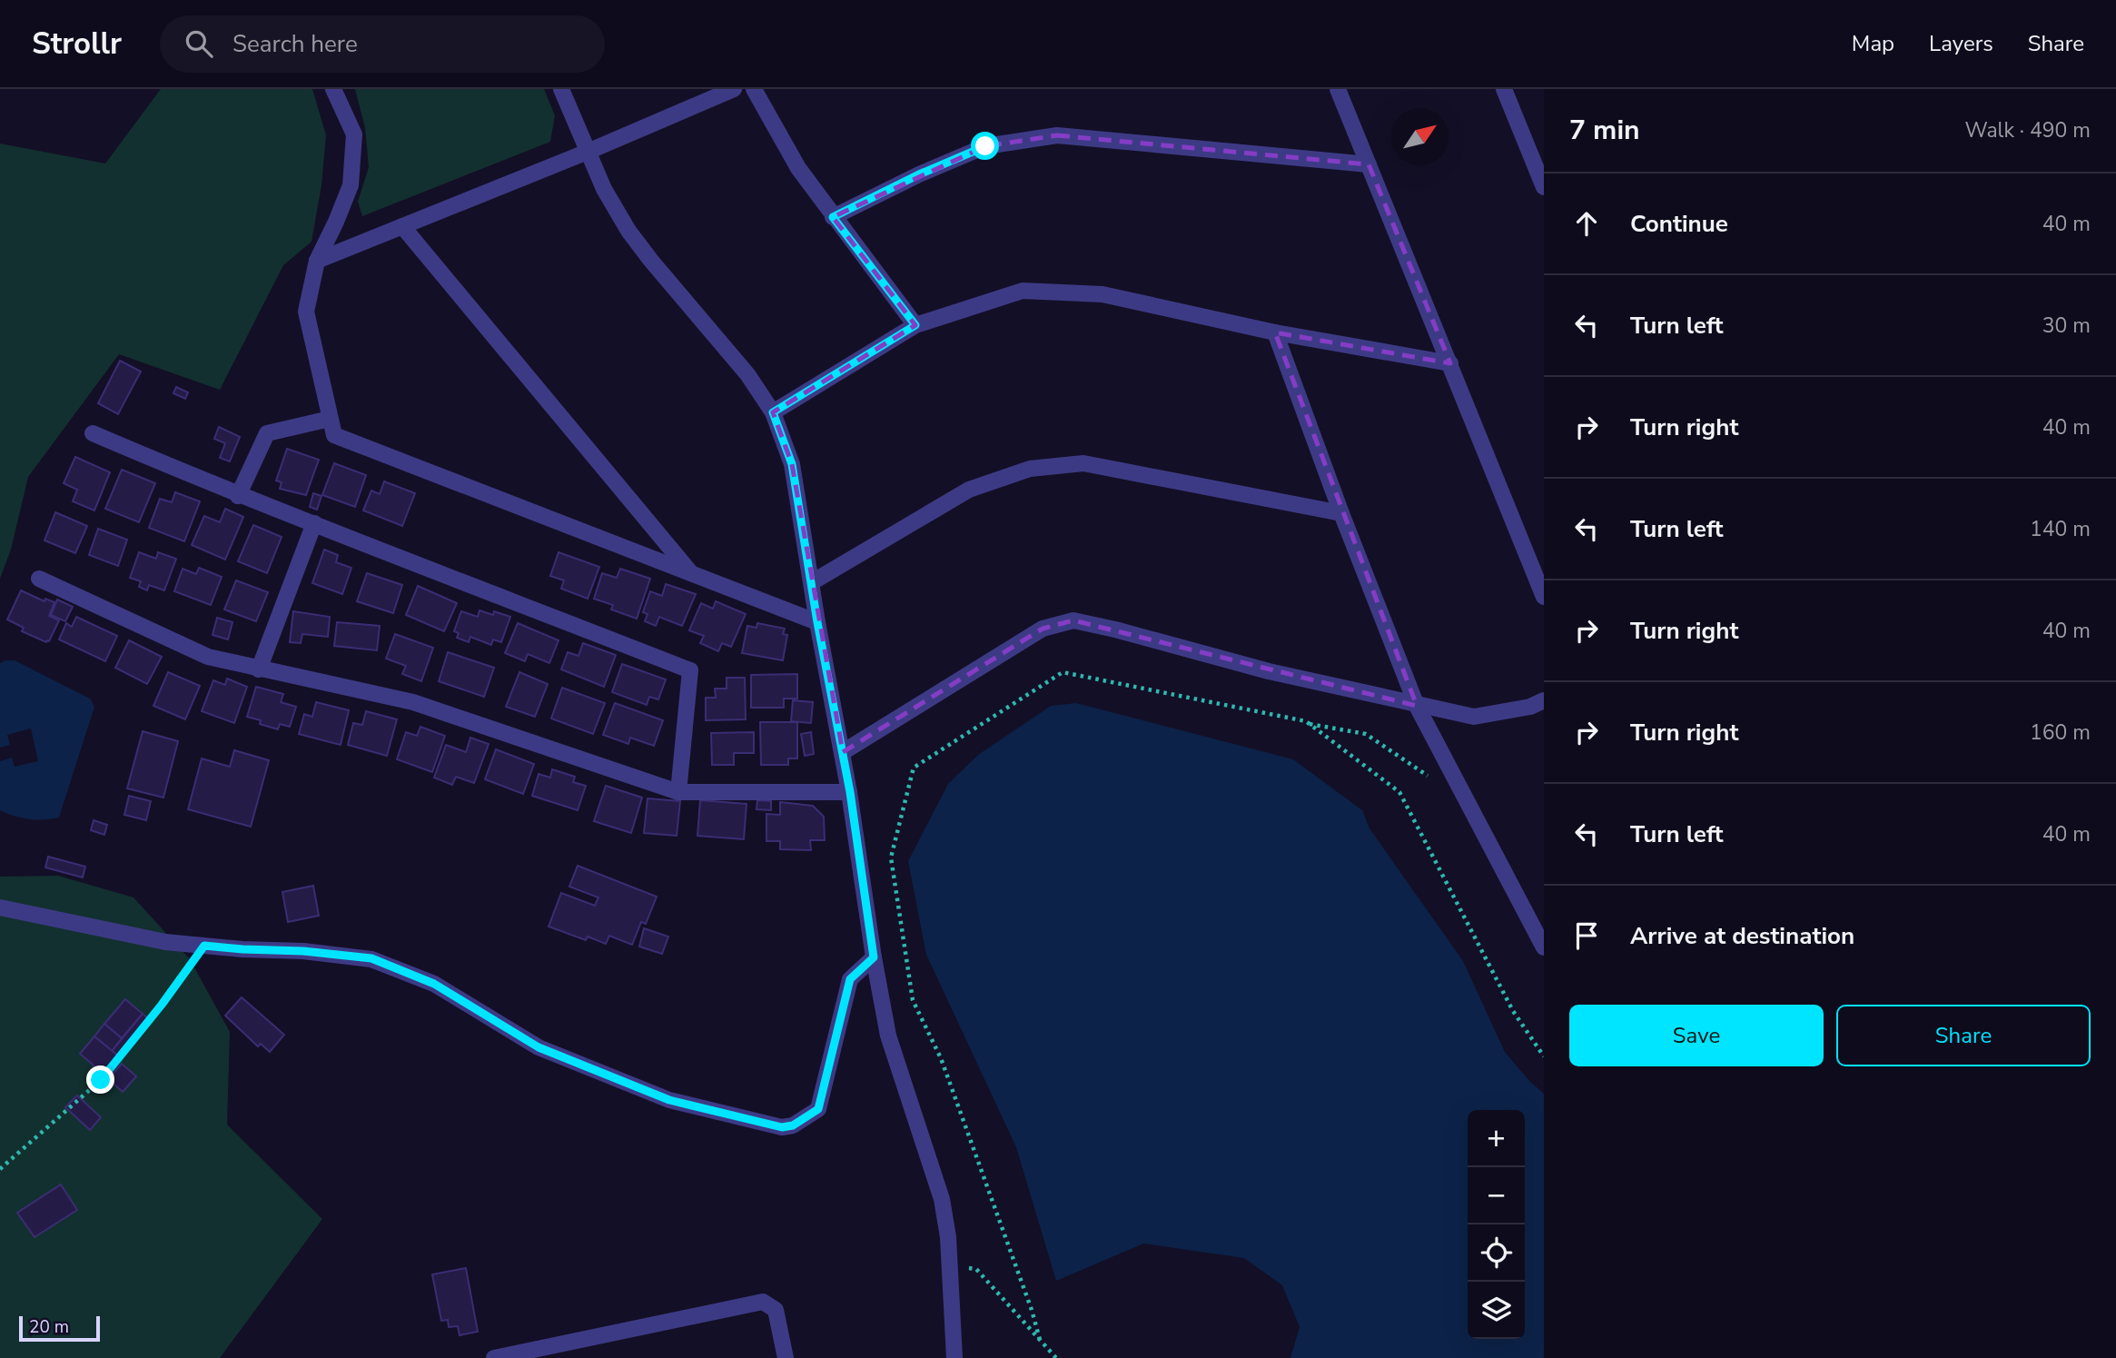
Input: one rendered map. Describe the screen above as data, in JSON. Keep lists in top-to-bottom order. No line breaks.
{"scale_bar":"20 m","north":"top right","page":{"header":"Strollr","search":"Search here","nav":["Map","Layers","Share"],"heading":["7 min","Walk · 490 m"],"list":[["Continue","40 m"],["Turn left","30 m"],["Turn right","40 m"],["Turn left","140 m"],["Turn right","40 m"],["Turn right","160 m"],["Turn left","40 m"],"Arrive at destination"],"buttons":["Save","Share"],"map_buttons":["+","−"],"scale":"20 m"}}
